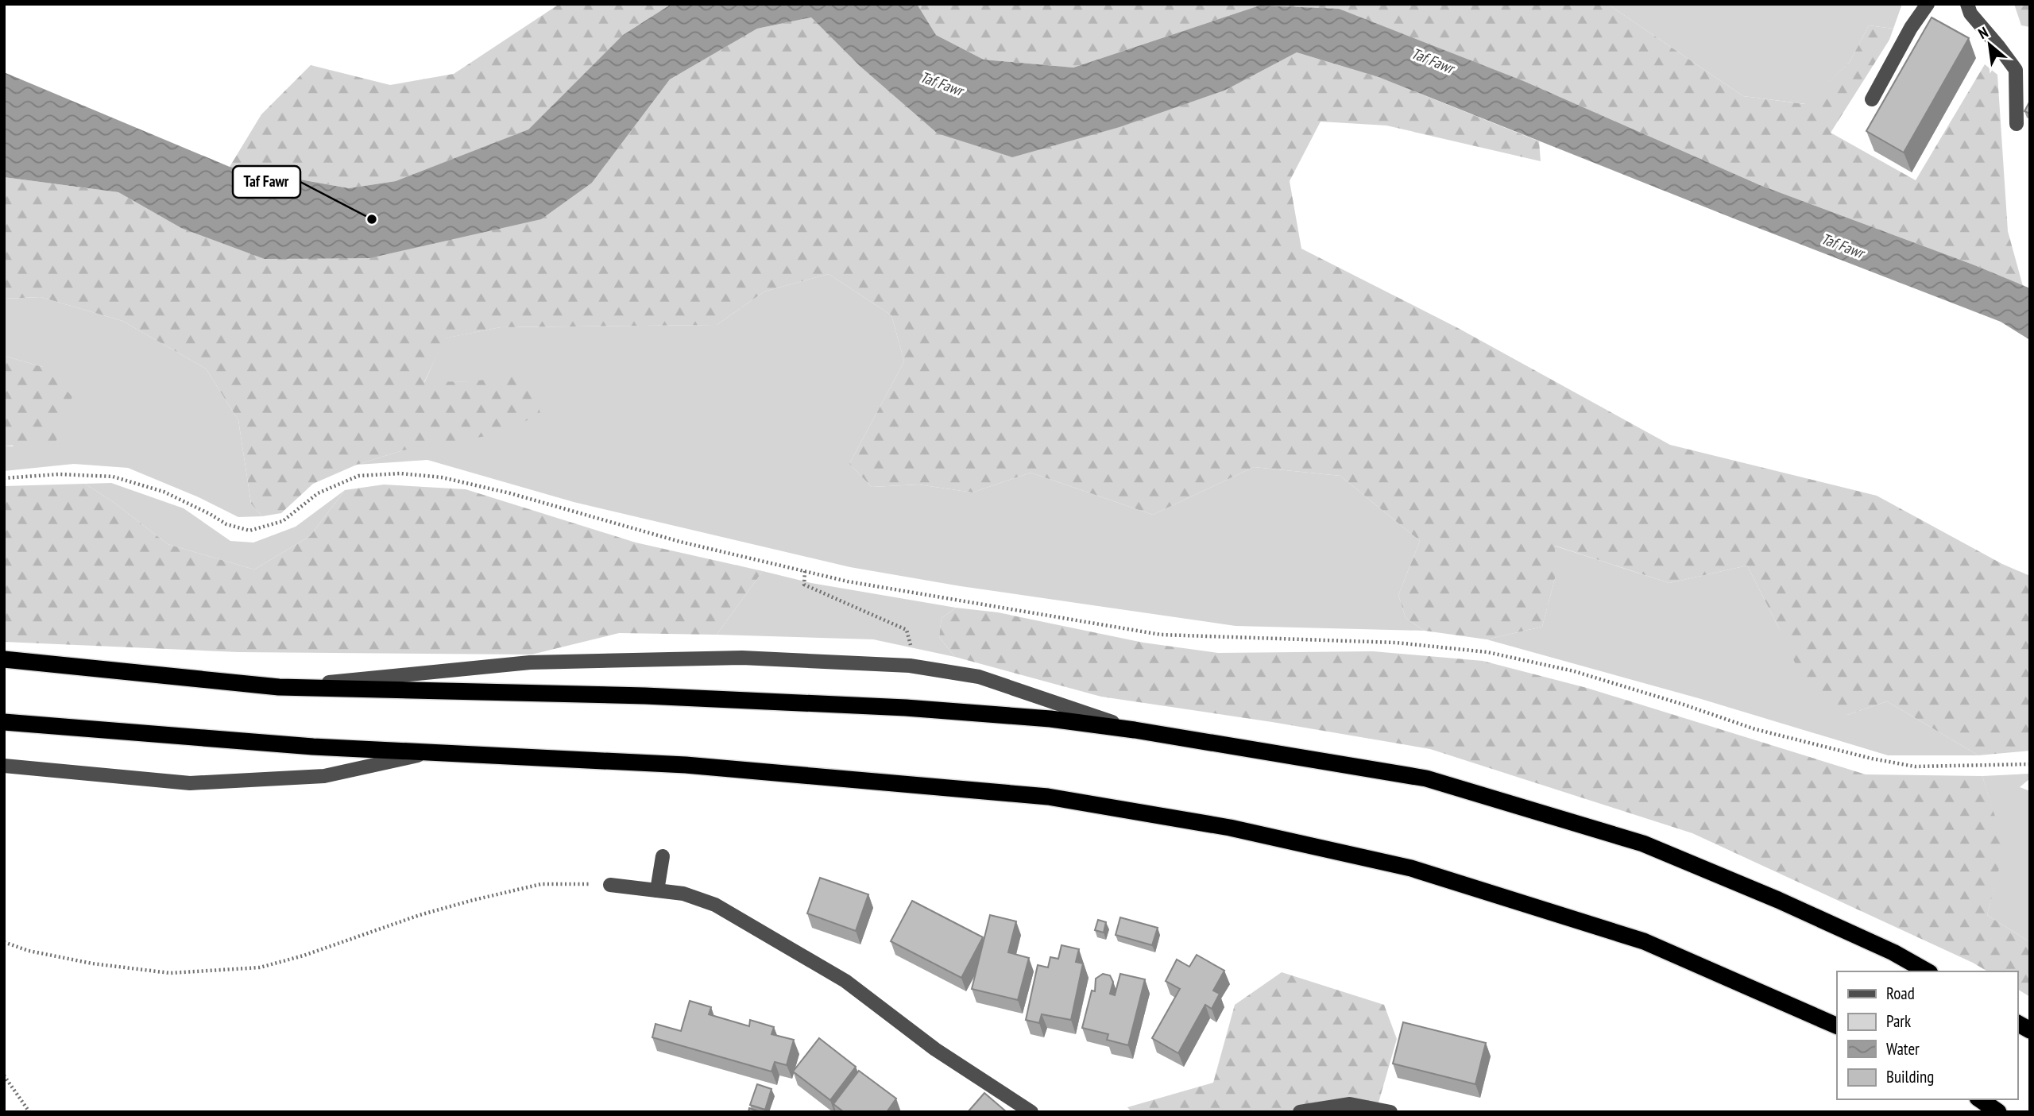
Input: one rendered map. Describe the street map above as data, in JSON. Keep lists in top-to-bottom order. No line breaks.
{"water":["Taf Fawr"],"places":["Taf Fawr"],"legend":["Road","Park","Water","Building"],"north":"top left"}
